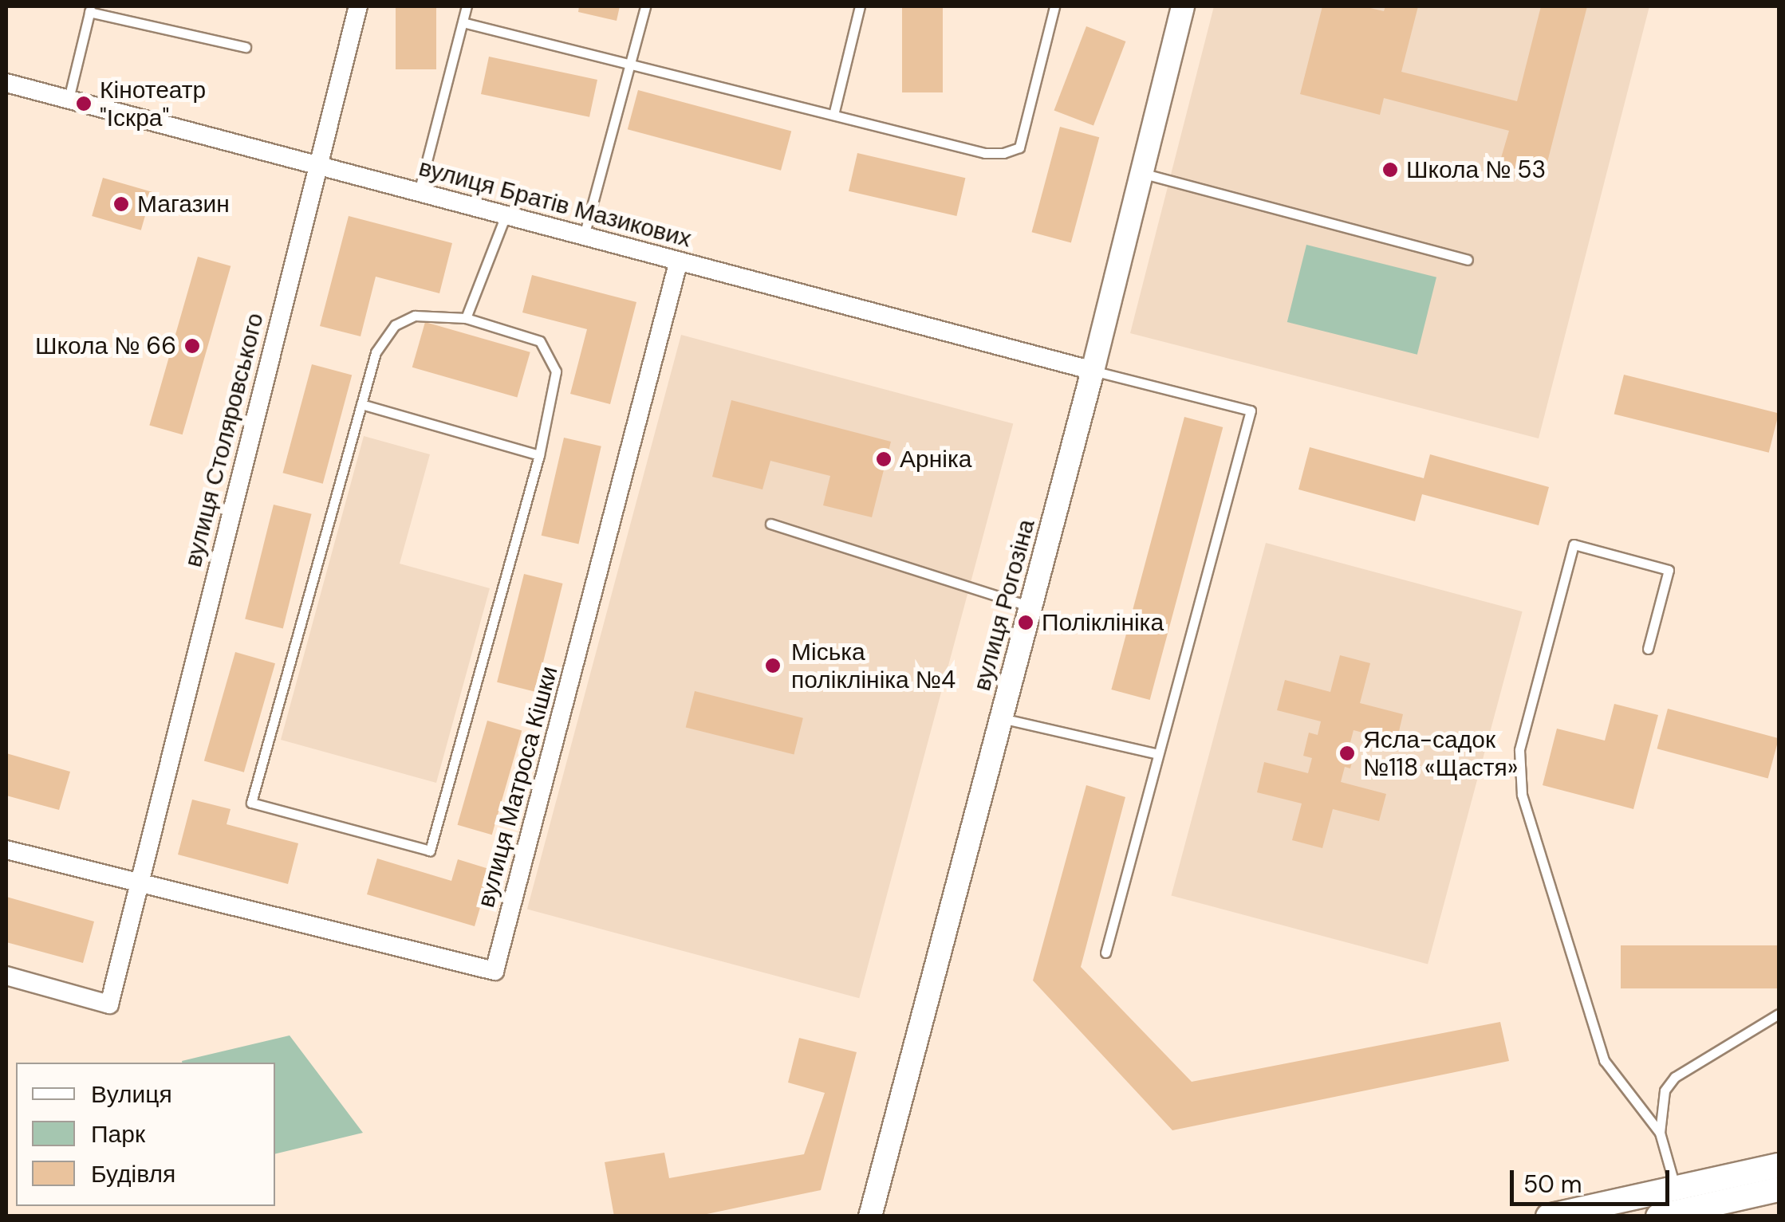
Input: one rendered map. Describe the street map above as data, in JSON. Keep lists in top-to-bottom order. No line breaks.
{"streets":{"street":["вулиця Братів Мазикових","вулиця Столяровського","вулиця Рогозіна","вулиця Матроса Кішки"]},"crossings":[["вулиця Братів Мазикових","вулиця Столяровського"],["вулиця Братів Мазикових","вулиця Рогозіна"],["вулиця Братів Мазикових","вулиця Матроса Кішки"],["вулиця Столяровського","вулиця Матроса Кішки"]],"places":["Кінотеатр \"Іскра\"","Школа № 53","Магазин","Школа № 66","Арніка","Поліклініка","Міська поліклініка №4","Ясла-садок №118 «Щастя»"],"legend":["Вулиця","Парк","Будівля"],"scale_bar":"50 m"}
